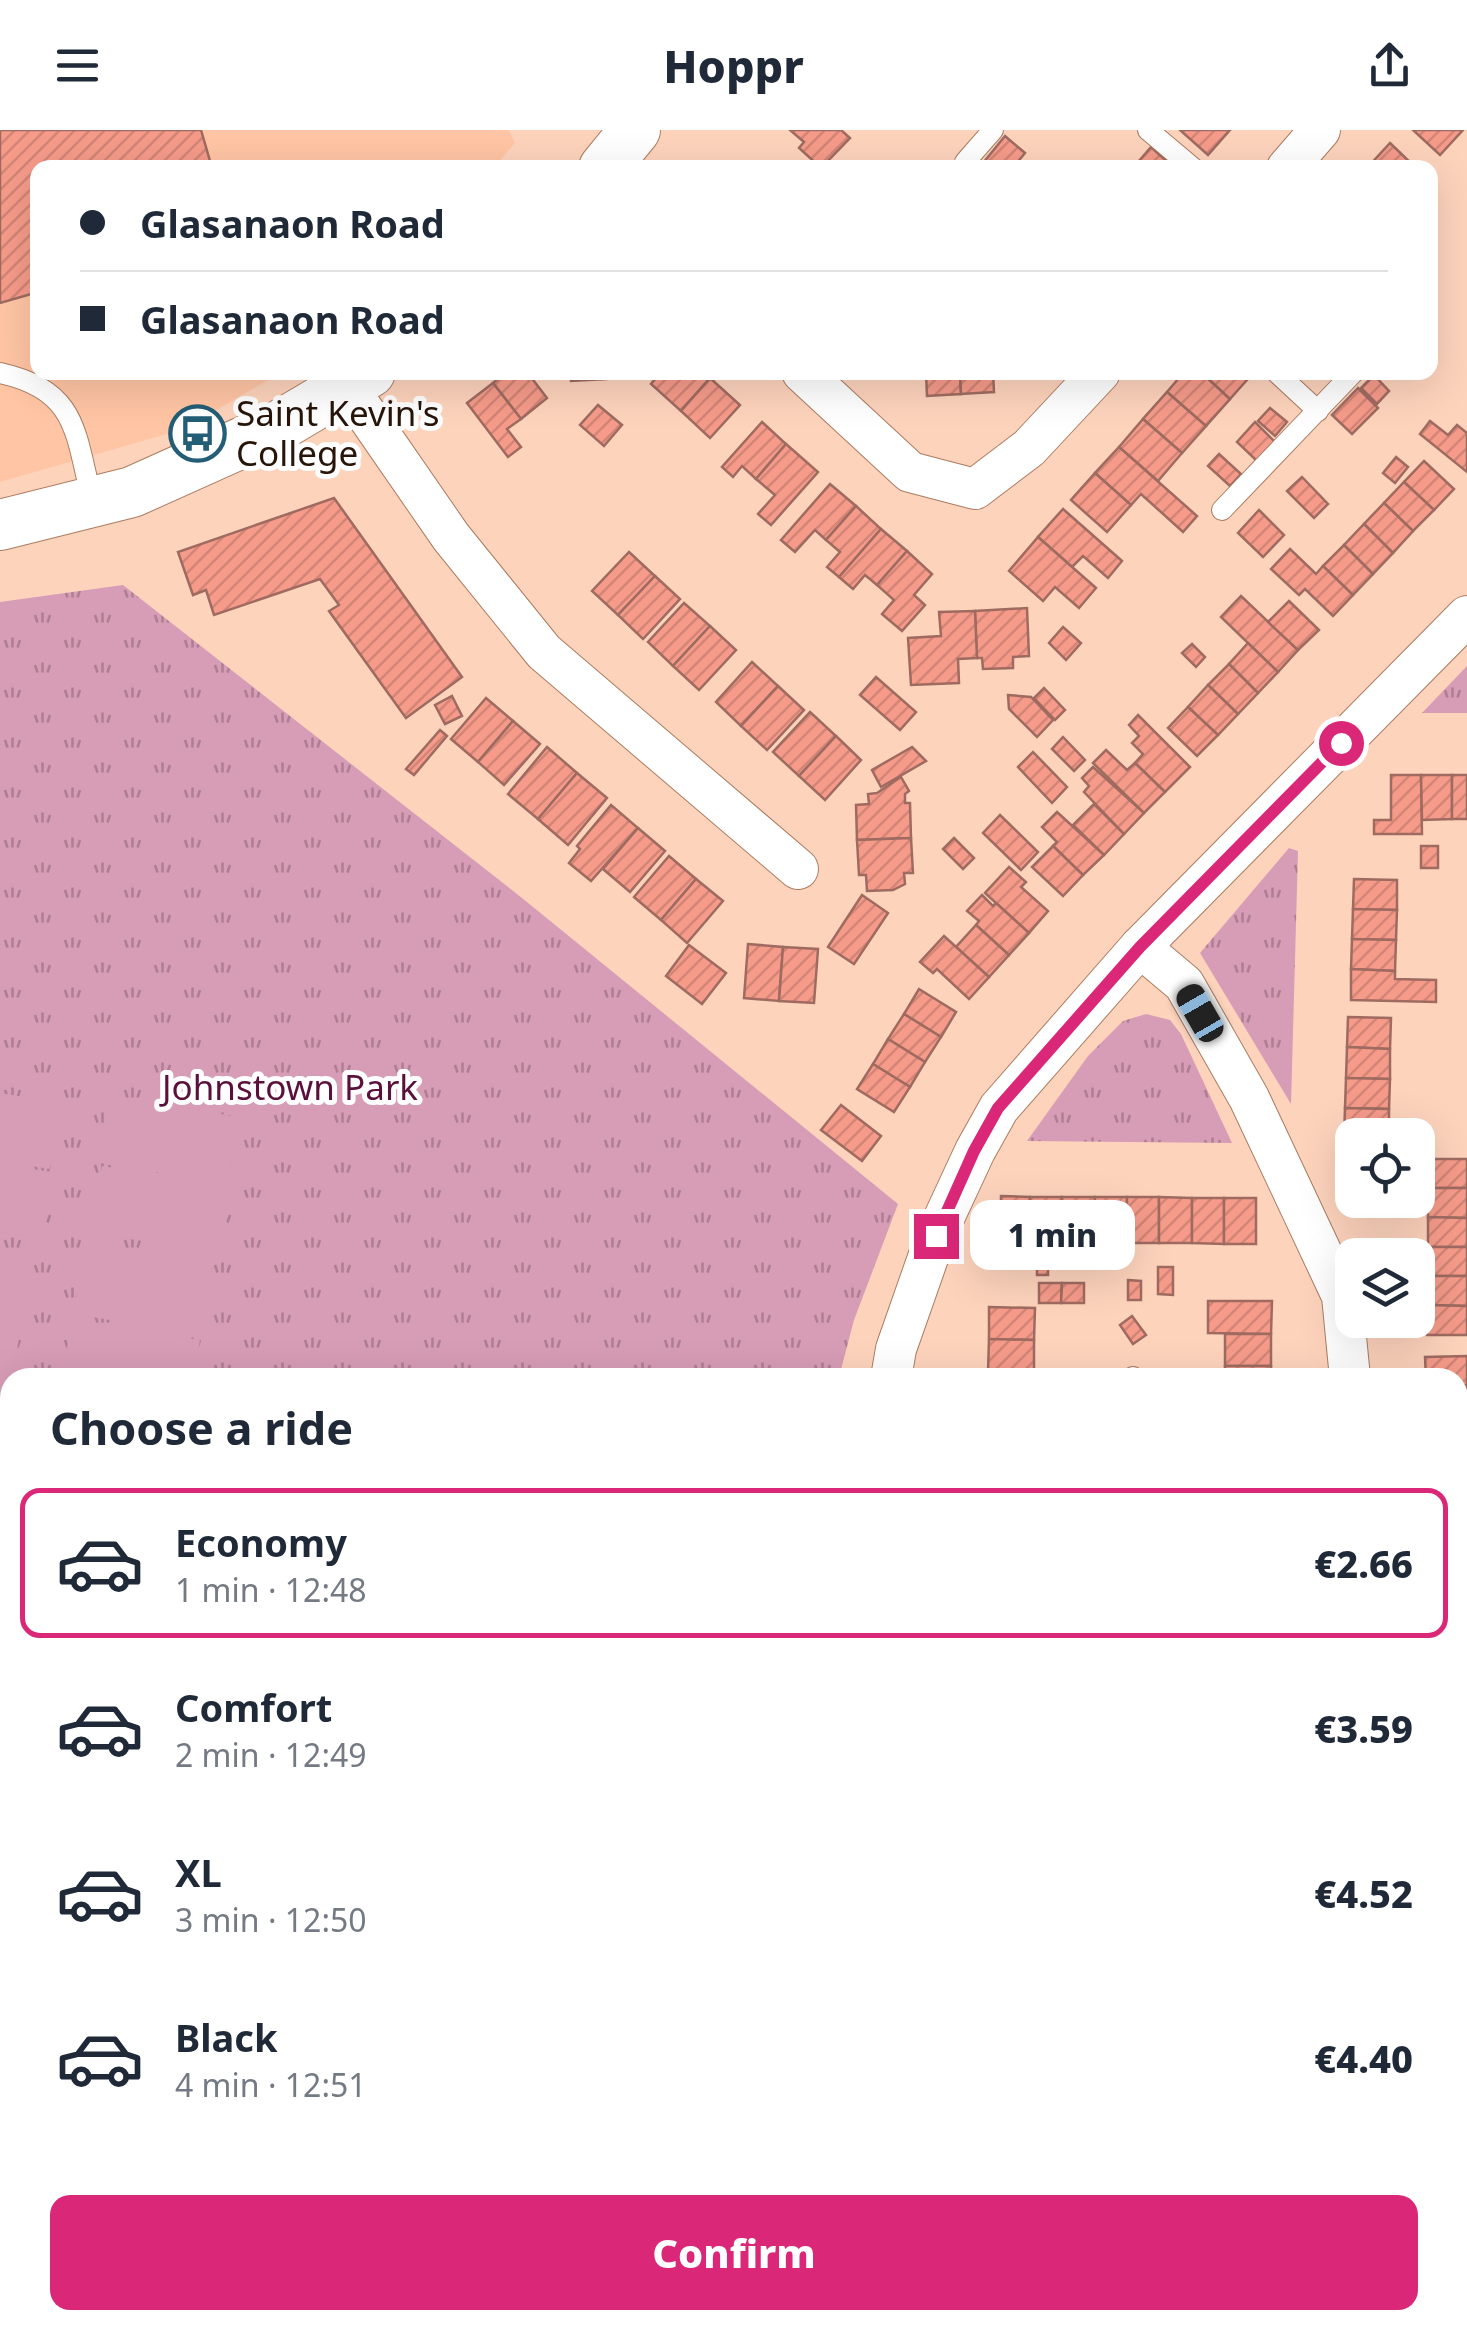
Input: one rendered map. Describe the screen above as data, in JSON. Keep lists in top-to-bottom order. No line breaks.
{"parks":["Johnstown Park"],"places":{"bus stop":["Saint Kevin's College"]},"page":{"header":"Hoppr","banner":["Glasanaon Road","Glasanaon Road"],"bubble":"1 min","heading":"Choose a ride","list":[{"name":"Economy","note":"1 min · 12:48","value":"€2.66"},{"name":"Comfort","note":"2 min · 12:49","value":"€3.59"},{"name":"XL","note":"3 min · 12:50","value":"€4.52"},{"name":"Black","note":"4 min · 12:51","value":"€4.40"}],"buttons":"Confirm"}}
